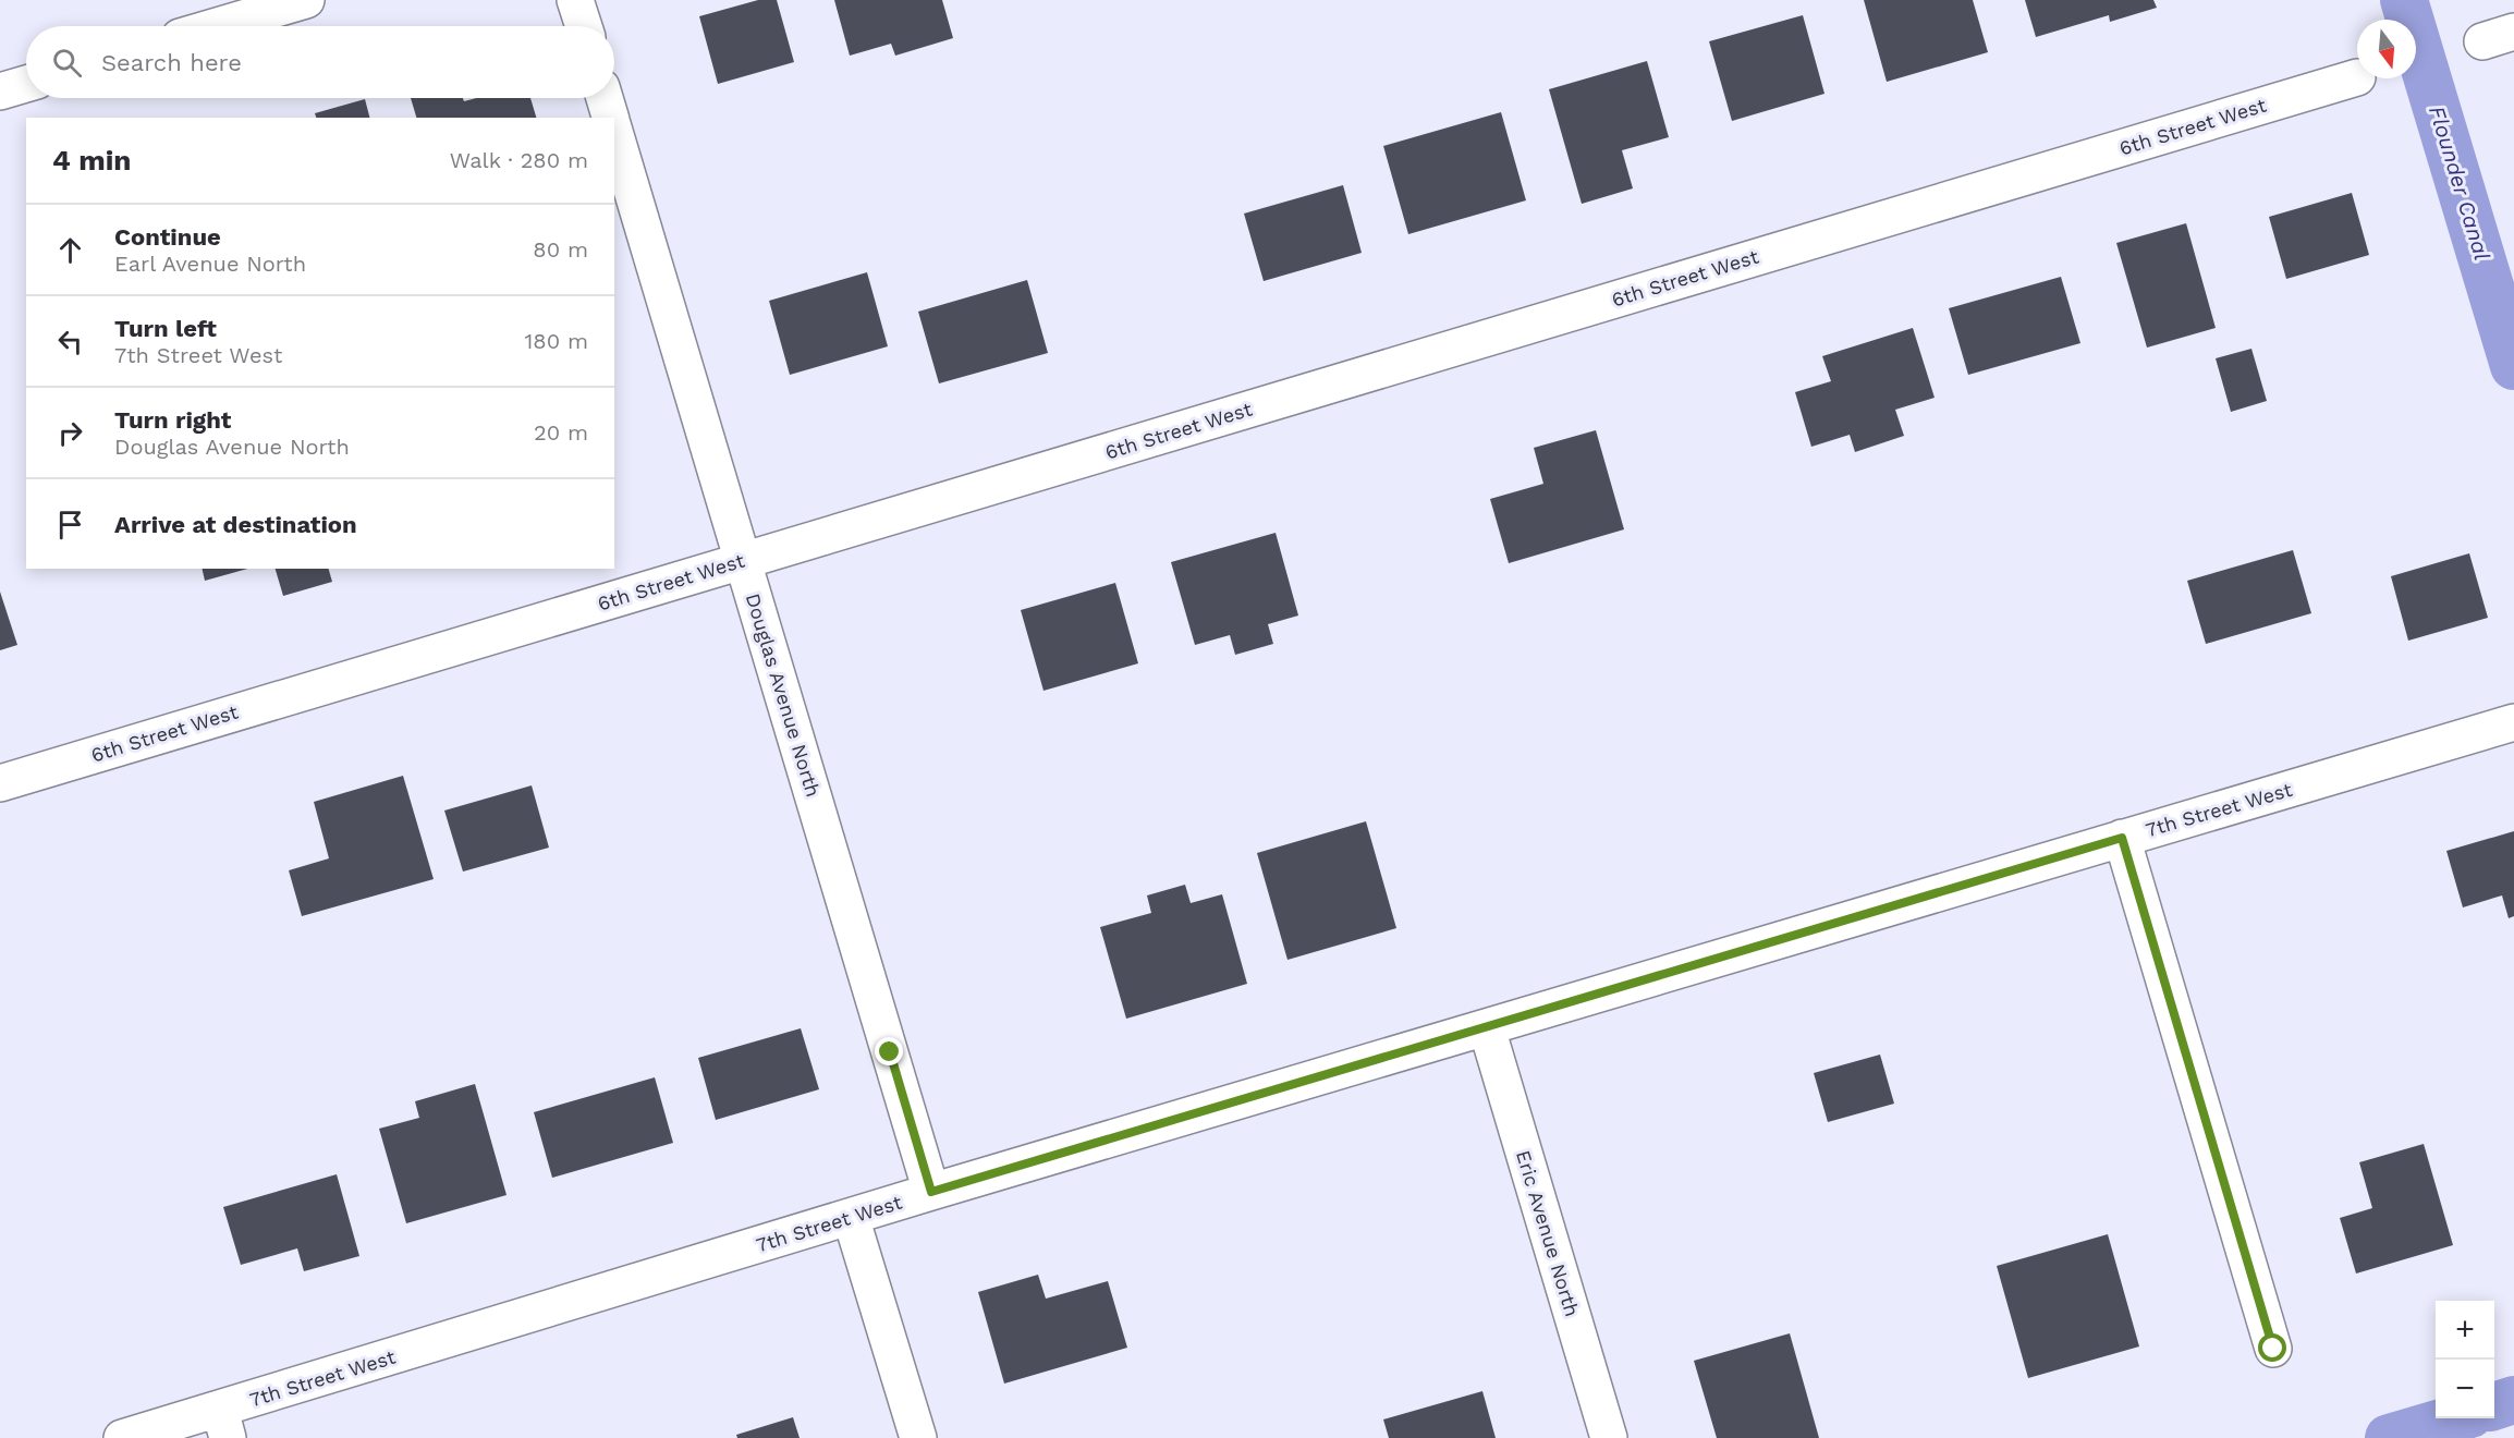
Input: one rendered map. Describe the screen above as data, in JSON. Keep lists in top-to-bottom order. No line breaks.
{"streets":{"street":["6th Street West","Douglas Avenue North","7th Street West","Eric Avenue North"]},"crossings":[["6th Street West","Douglas Avenue North"],["Douglas Avenue North","7th Street West"],["7th Street West","Eric Avenue North"]],"water":["Flounder Canal"],"north":"bottom","page":{"search":"Search here","heading":["4 min","Walk · 280 m"],"list":[["Continue","Earl Avenue North","80 m"],["Turn left","7th Street West","180 m"],["Turn right","Douglas Avenue North","20 m"],"Arrive at destination"],"map_buttons":["+","−"]}}
